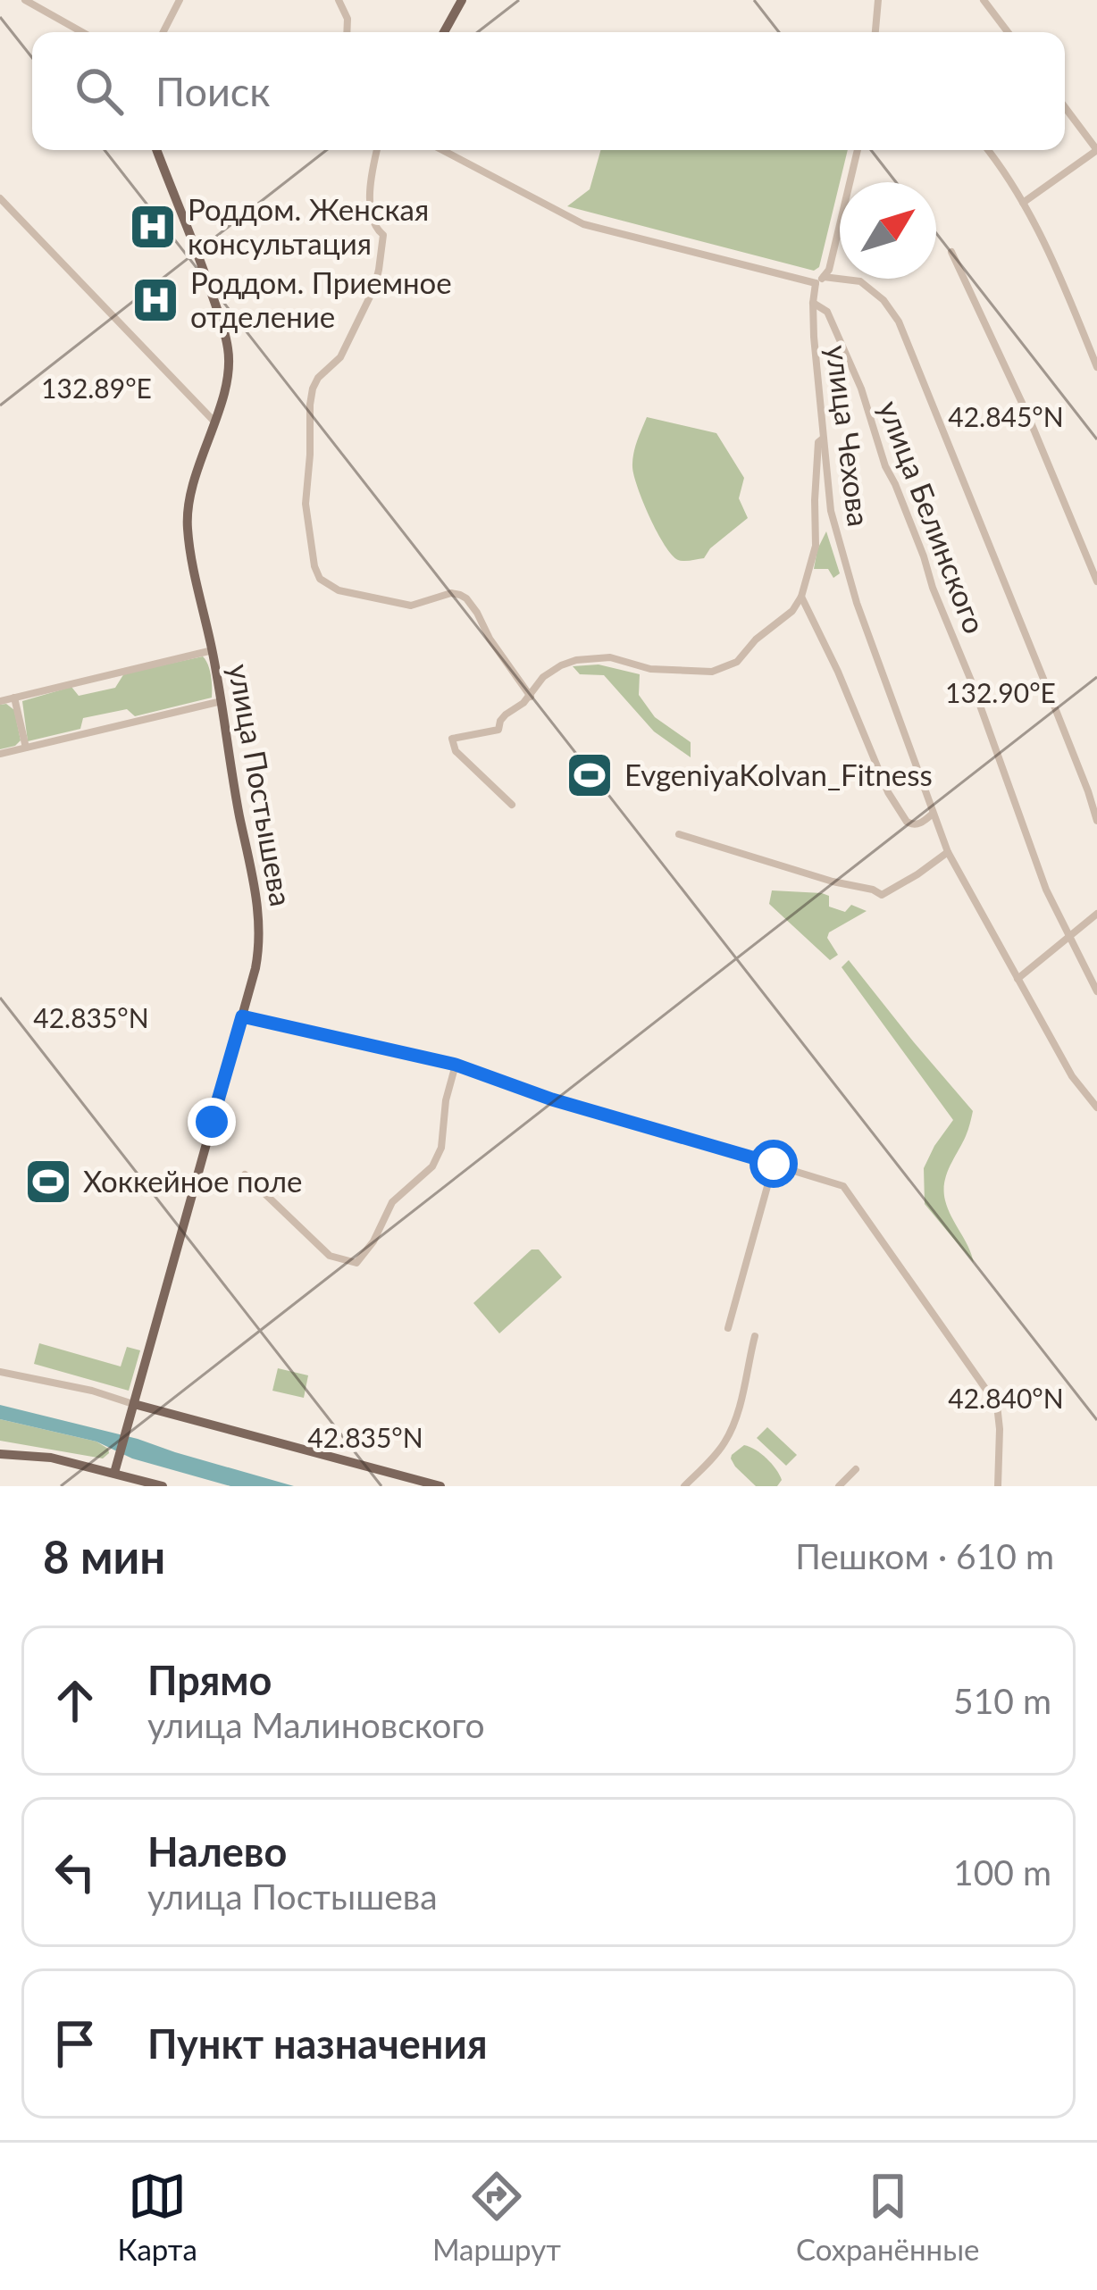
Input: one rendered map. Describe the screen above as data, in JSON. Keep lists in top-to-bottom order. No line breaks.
{"streets":{"main road":["улица Постышева"],"street":["улица Чехова","улица Белинского"]},"crossings":[["улица Чехова","улица Белинского"]],"places":{"hospital":["Роддом. Женская консультация","Роддом. Приемное отделение"],"sports":["EvgeniyaKolvan_Fitness","Хоккейное поле"]},"north":"top right","page":{"search":"Поиск","heading":["8 мин","Пешком · 610 m"],"list":[["Прямо","улица Малиновского","510 m"],["Налево","улица Постышева","100 m"],"Пункт назначения"],"nav":["Карта","Маршрут","Сохранённые"]},"coordinates":["132.89°E","42.845°N","132.90°E","42.835°N","42.840°N"]}
